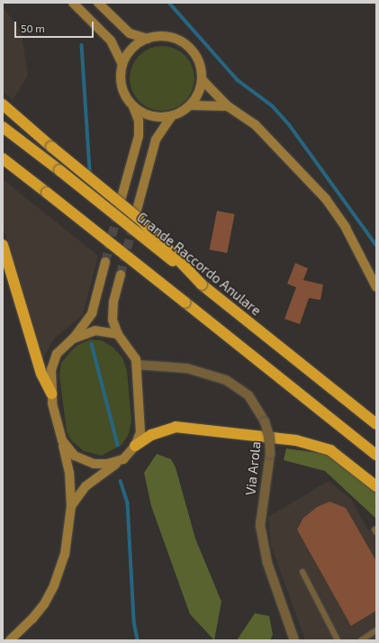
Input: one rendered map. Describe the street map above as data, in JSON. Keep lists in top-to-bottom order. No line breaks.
{"streets":{"highway":["Grande Raccordo Anulare"],"street":["Via Arola"]},"scale_bar":"50 m"}
